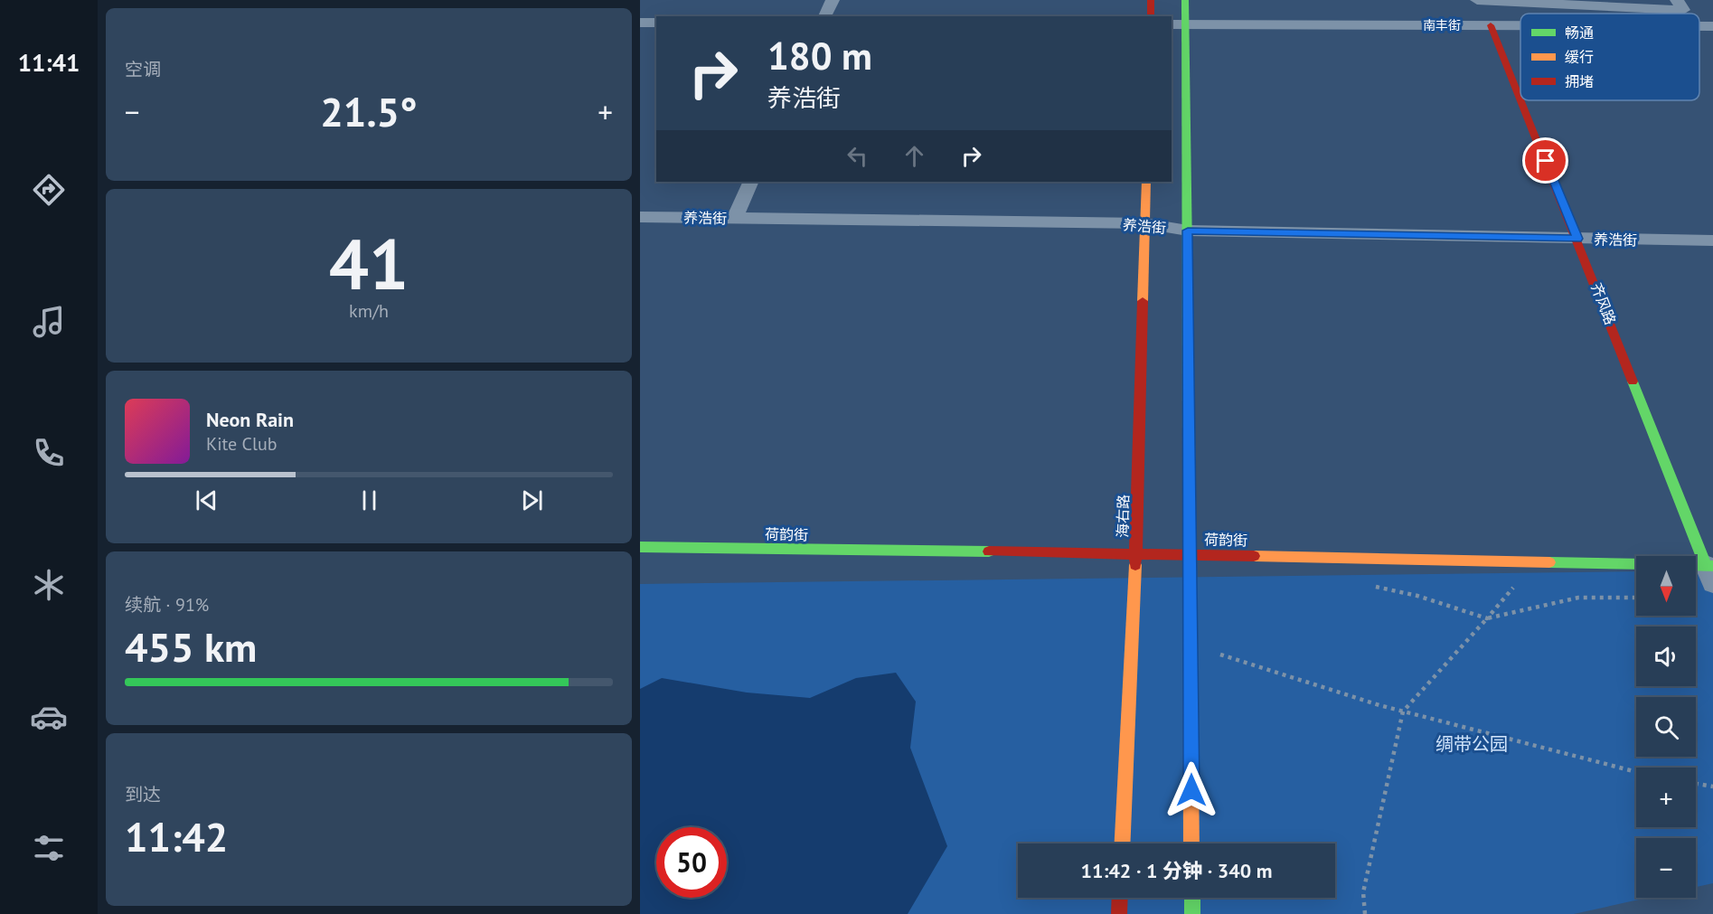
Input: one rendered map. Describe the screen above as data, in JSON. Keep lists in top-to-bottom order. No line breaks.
{"streets":{"main road":["齐风路","海右路","荷韵街"],"street":["南丰街","养浩街"]},"crossings":[["南丰街","齐风路"],["养浩街","齐风路"],["养浩街","海右路"],["齐风路","荷韵街"],["海右路","荷韵街"]],"parks":["绸带公园"],"legend":["畅通","缓行","拥堵"],"north":"bottom","page":{"tabs":"11:41","tile":["空调",["41","km/h"],["续航 · 91%","455 km"],["到达","11:42"]],"turn":["180 m","养浩街"],"heat":["−","21.5°","+"],"song":["Neon Rain","Kite Club"],"map_buttons":["+","−"],"limit":"50","trip":"11:42 · 1 分钟 · 340 m"}}
